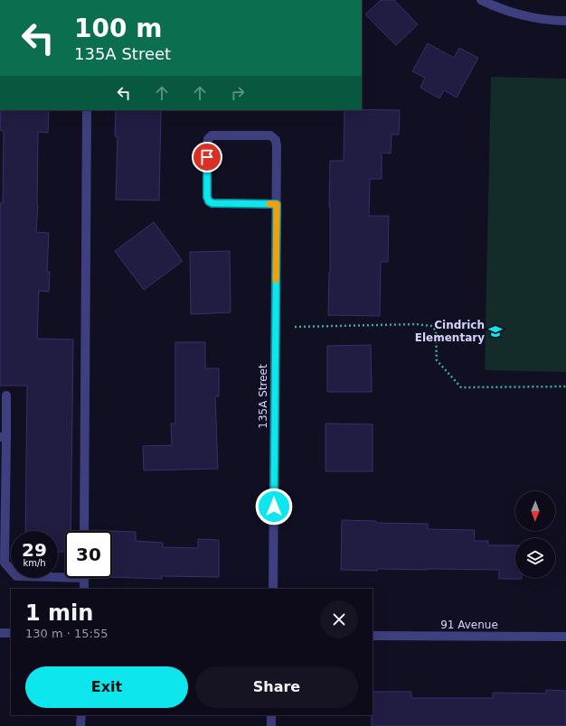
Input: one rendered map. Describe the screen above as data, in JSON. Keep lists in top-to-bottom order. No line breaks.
{"streets":{"street":["135A Street","91 Avenue"]},"places":{"school or university":["Cindrich Elementary"]},"north":"bottom","page":{"turn":["100 m","135A Street"],"speed":"29 km/h","limit":"30","heading":["1 min","130 m · 15:55"],"buttons":["Exit","Share"]}}
